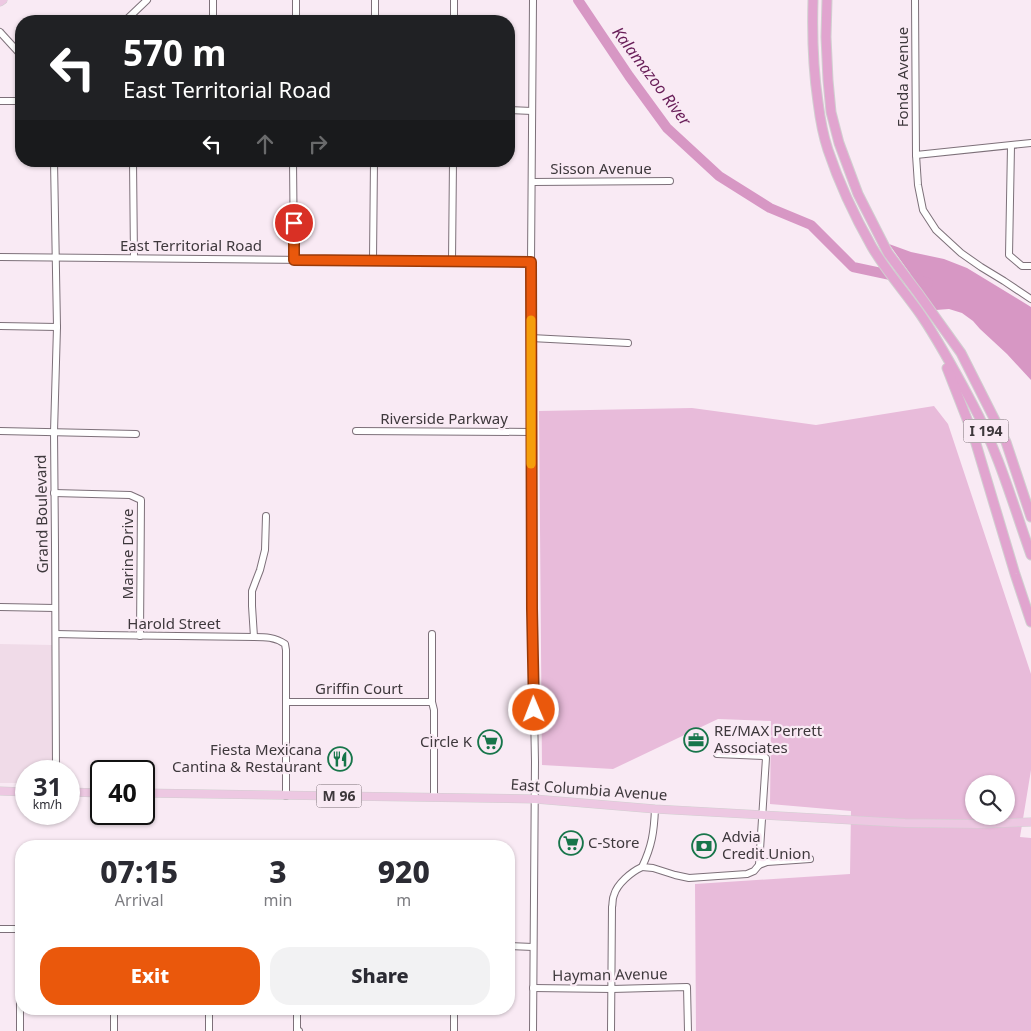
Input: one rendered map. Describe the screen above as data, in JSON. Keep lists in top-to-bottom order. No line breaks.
{"streets":{"highway":["I 194"],"main road":["East Columbia Avenue","M 96"],"street":["Fonda Avenue","Sisson Avenue","East Territorial Road","Riverside Parkway","Grand Boulevard","Marine Drive","Harold Street","Griffin Court","Hayman Avenue"]},"crossings":[["East Territorial Road","Grand Boulevard"],["Grand Boulevard","Marine Drive"],["Grand Boulevard","Harold Street"],["Marine Drive","Harold Street"],["Harold Street","Griffin Court"]],"water":["Kalamazoo River"],"places":{"office":["RE/MAX Perrett Associates"],"supermarket":["Circle K","C-Store"],"restaurant":["Fiesta Mexicana Cantina & Restaurant"],"bank":["Advia Credit Union"]},"page":{"turn":["570 m","East Territorial Road"],"speed":"31 km/h","limit":"40","eta":["07:15","Arrival","3","min","920","m"],"buttons":["Exit","Share"]}}
